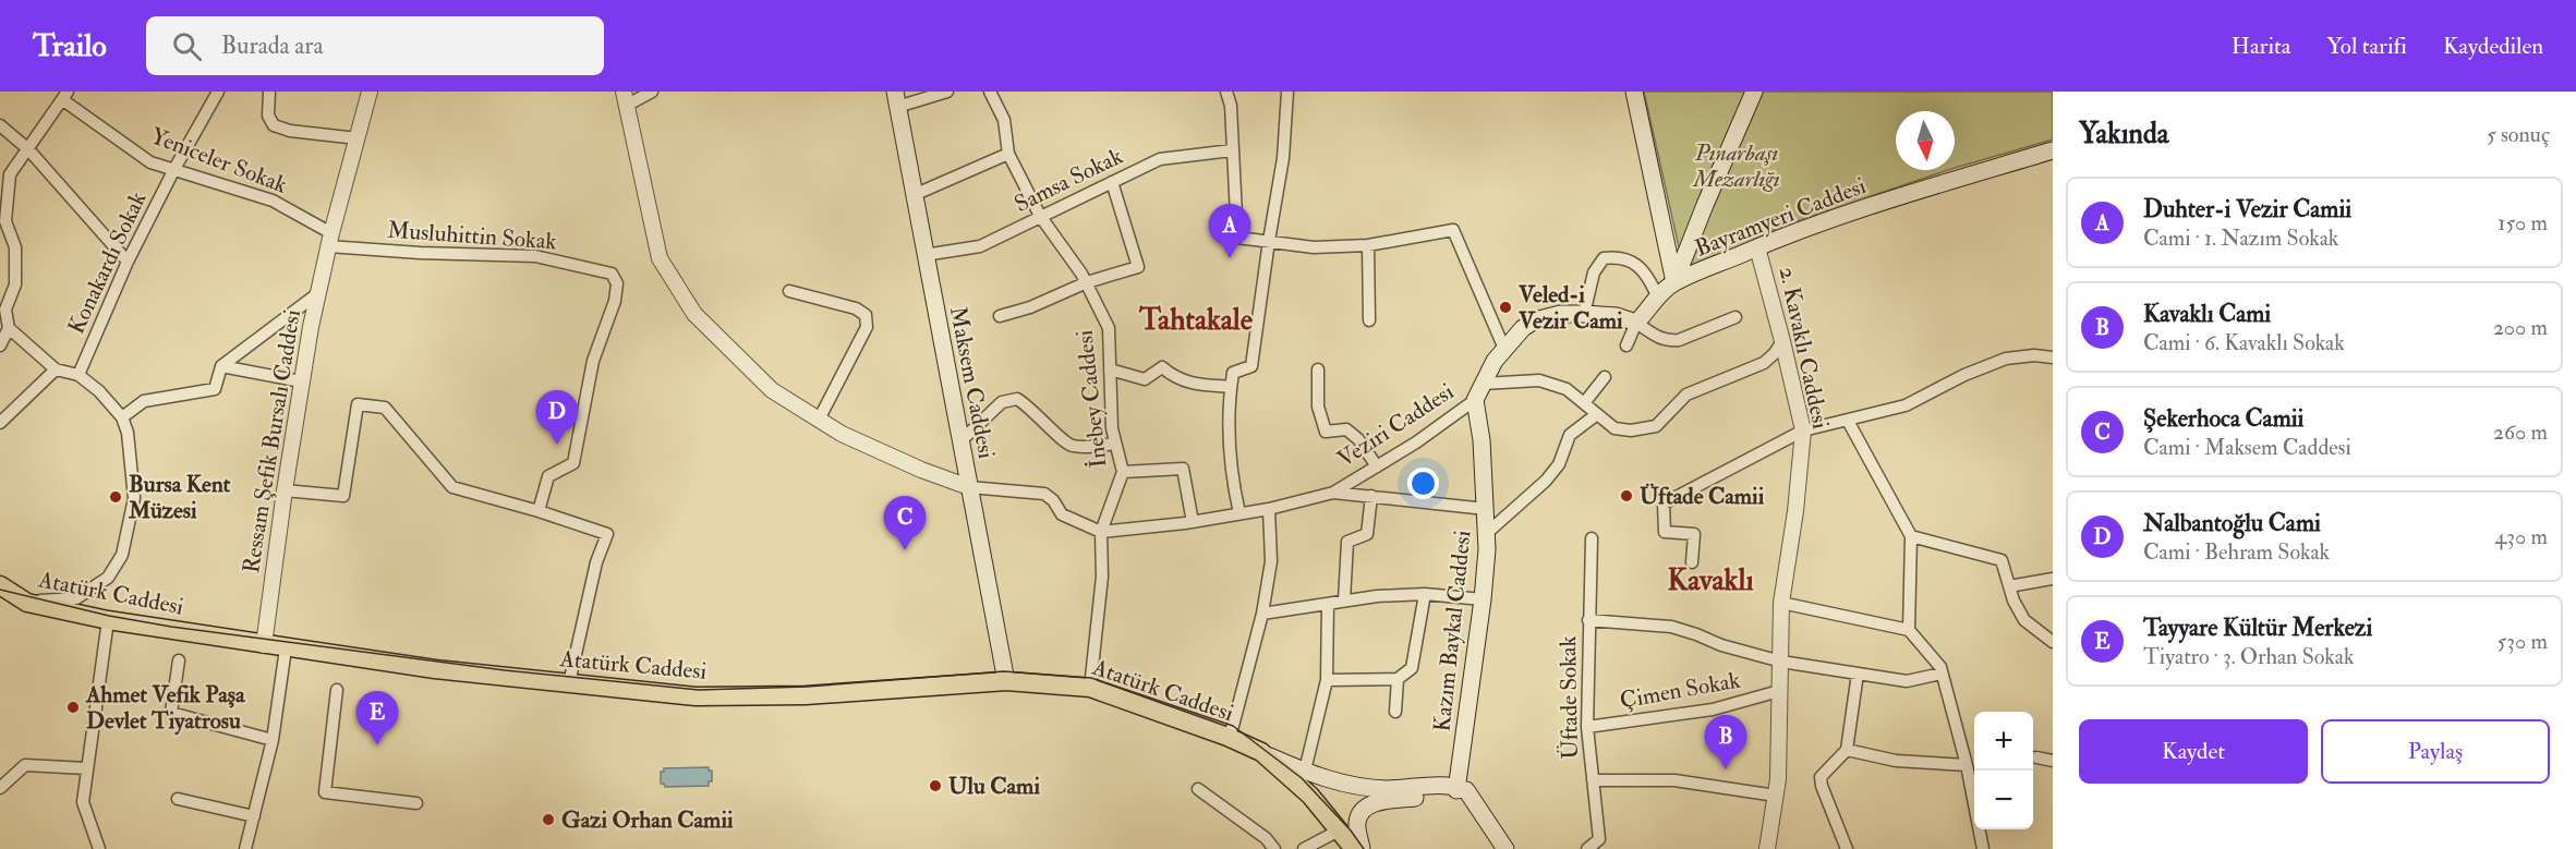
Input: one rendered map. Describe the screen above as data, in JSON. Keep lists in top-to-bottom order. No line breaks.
{"streets":{"main road":["Bayramyeri Caddesi","Maksem Caddesi","Veziri Caddesi","Atatürk Caddesi","Kazım Baykal Caddesi"],"street":["Yeniceler Sokak","Samsa Sokak","Musluhittin Sokak","Konakardı Sokak","2. Kavaklı Caddesi","İnebey Caddesi","Ressam Şefik Bursalı Caddesi","Çimen Sokak","Üftade Sokak"]},"crossings":[["Yeniceler Sokak","Musluhittin Sokak"],["Yeniceler Sokak","Konakardı Sokak"],["Yeniceler Sokak","Ressam Şefik Bursalı Caddesi"],["Samsa Sokak","Maksem Caddesi"],["Samsa Sokak","İnebey Caddesi"],["Bayramyeri Caddesi","2. Kavaklı Caddesi"],["Musluhittin Sokak","Ressam Şefik Bursalı Caddesi"],["2. Kavaklı Caddesi","Çimen Sokak"],["Maksem Caddesi","Atatürk Caddesi"],["İnebey Caddesi","Veziri Caddesi"],["İnebey Caddesi","Atatürk Caddesi"],["Veziri Caddesi","Kazım Baykal Caddesi"],["Ressam Şefik Bursalı Caddesi","Atatürk Caddesi"],["Çimen Sokak","Üftade Sokak"]],"districts":["Tahtakale","Kavaklı"],"parks":["Pınarbaşı Mezarlığı"],"places":["Veled-i Vezir Cami","Üftade Camii","Bursa Kent Müzesi","Ahmet Vefik Paşa Devlet Tiyatrosu","Ulu Cami","Gazi Orhan Camii"],"north":"bottom","page":{"header":"Trailo","search":"Burada ara","nav":["Harita","Yol tarifi","Kaydedilen"],"heading":["Yakında","5 sonuç"],"list":[{"mark":"A","name":"Duhter-i Vezir Camii","note":"Cami · 1. Nazım Sokak","value":"150 m"},{"mark":"B","name":"Kavaklı Cami","note":"Cami · 6. Kavaklı Sokak","value":"200 m"},{"mark":"C","name":"Şekerhoca Camii","note":"Cami · Maksem Caddesi","value":"260 m"},{"mark":"D","name":"Nalbantoğlu Cami","note":"Cami · Behram Sokak","value":"430 m"},{"mark":"E","name":"Tayyare Kültür Merkezi","note":"Tiyatro · 3. Orhan Sokak","value":"530 m"}],"pins":["A","D","C","E","B"],"buttons":["Kaydet","Paylaş"],"map_buttons":["+","−"]}}
